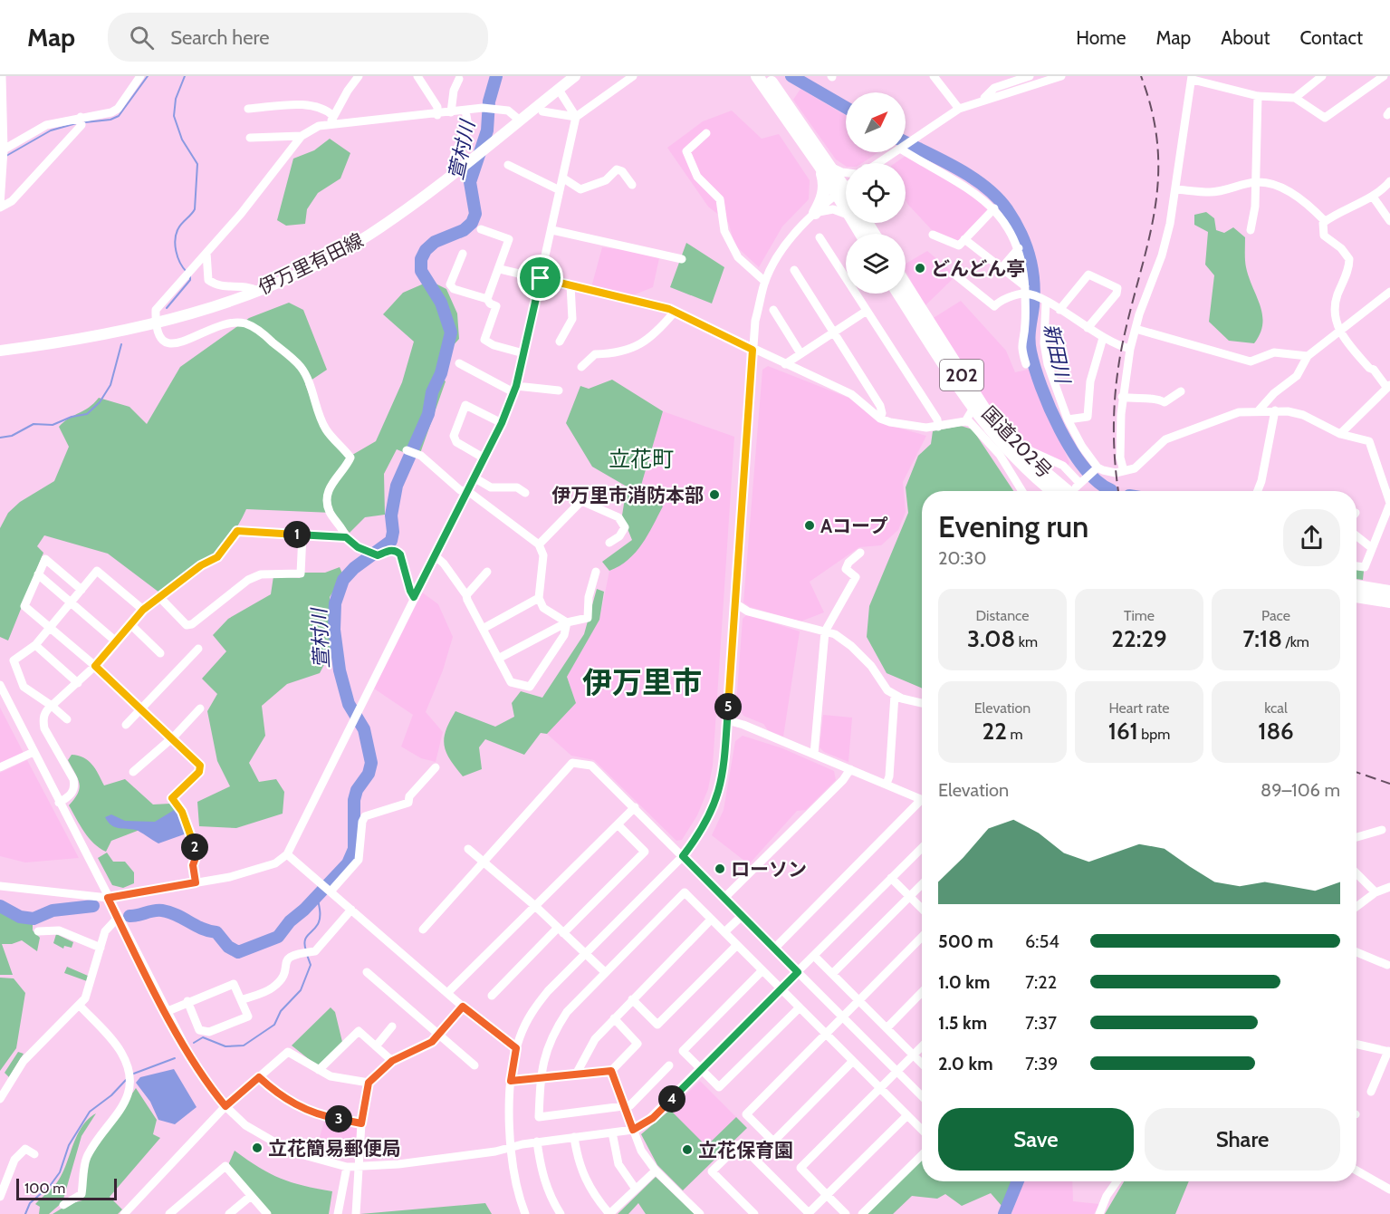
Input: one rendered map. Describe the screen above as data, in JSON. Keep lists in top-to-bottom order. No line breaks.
{"streets":{"highway":["202","国道202号"],"main road":["伊万里有田線"]},"districts":["立花町","伊万里市"],"water":["萱村川","新田川"],"places":["どんどん亭","伊万里市消防本部","Aコープ","ローソン","立花簡易郵便局","立花保育園"],"scale_bar":"100 m","north":"top right","page":{"header":"Map","search":"Search here","nav":["Home","Map","About","Contact"],"heading":["Evening run","20:30"],"pins":["1","5","2","4","3"],"stats":[["Distance","3.08 km"],["Time","22:29"],["Pace","7:18 /km"],["Elevation","22 m"],["Heart rate","161 bpm"],["kcal","186"]],"chart":["Elevation","89–106 m"],"list":[{"name":"500 m","note":"6:54"},{"name":"1.0 km","note":"7:22"},{"name":"1.5 km","note":"7:37"},{"name":"2.0 km","note":"7:39"}],"buttons":["Save","Share"],"scale":"100 m"}}
